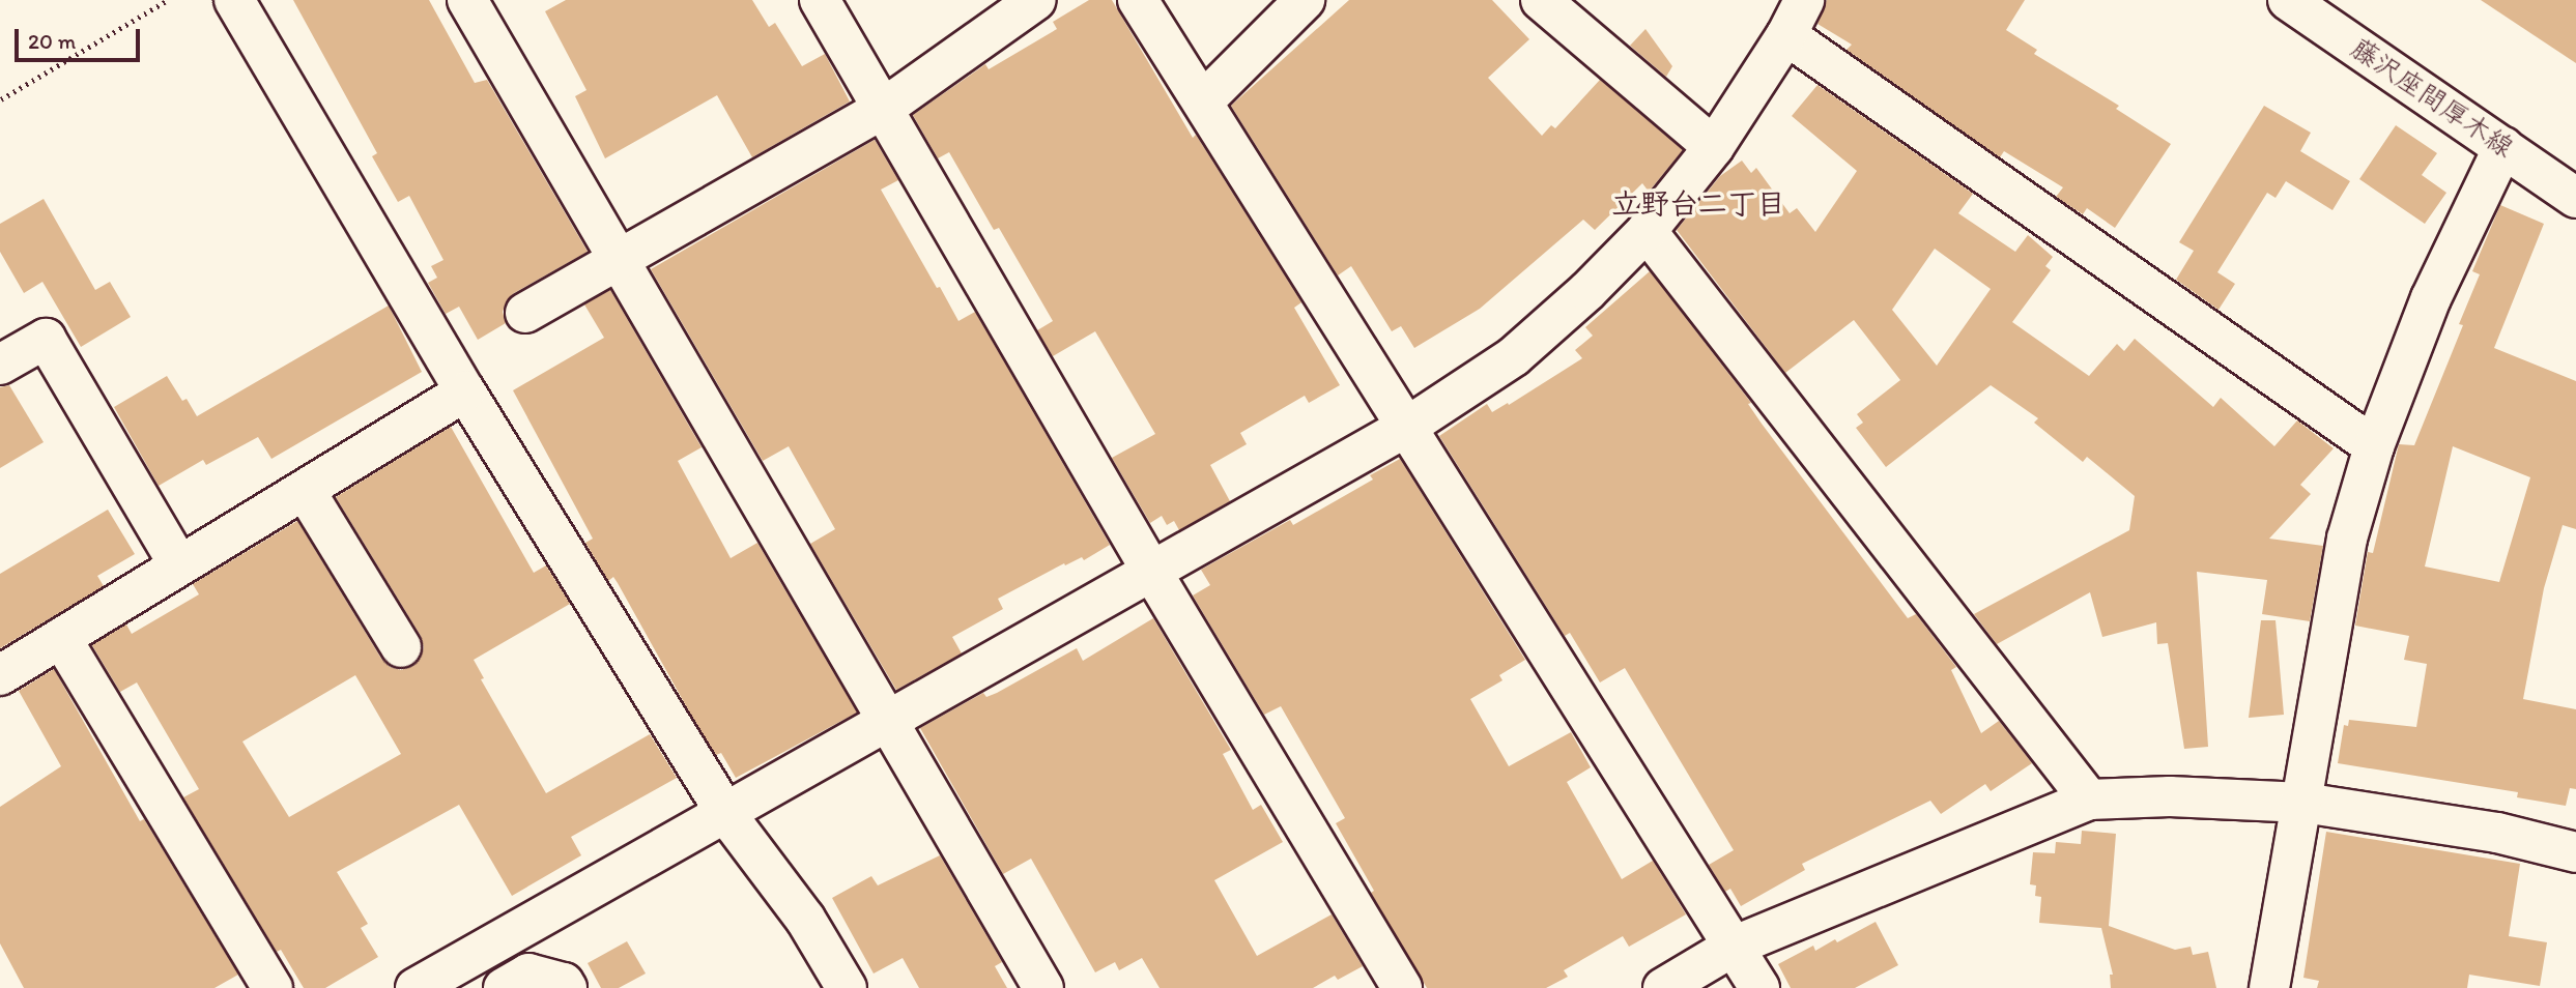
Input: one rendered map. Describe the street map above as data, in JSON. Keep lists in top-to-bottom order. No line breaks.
{"streets":{"street":["藤沢座間厚木線"]},"districts":["立野台二丁目"],"scale_bar":"20 m"}
